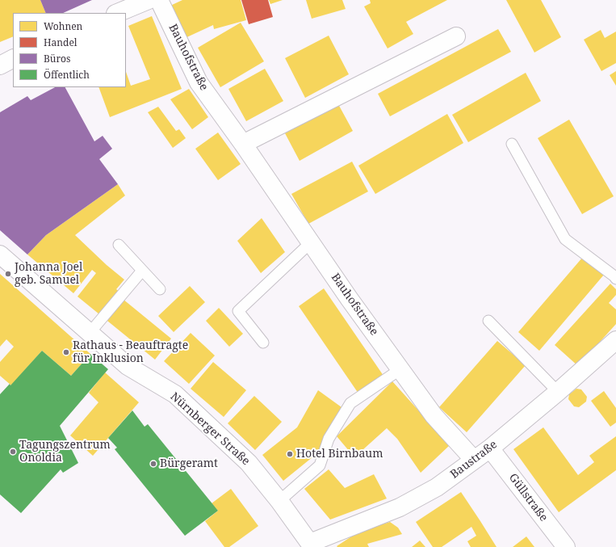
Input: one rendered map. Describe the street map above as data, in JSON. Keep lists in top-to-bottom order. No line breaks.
{"streets":{"street":["Bauhofstraße","Nürnberger Straße","Baustraße","Güllstraße"]},"crossings":[["Bauhofstraße","Baustraße"],["Nürnberger Straße","Baustraße"],["Baustraße","Güllstraße"]],"places":["Johanna Joel geb. Samuel","Rathaus - Beauftragte für Inklusion","Tagungszentrum Onoldia","Hotel Birnbaum","Bürgeramt"],"legend":["Wohnen","Handel","Büros","Öffentlich"]}
